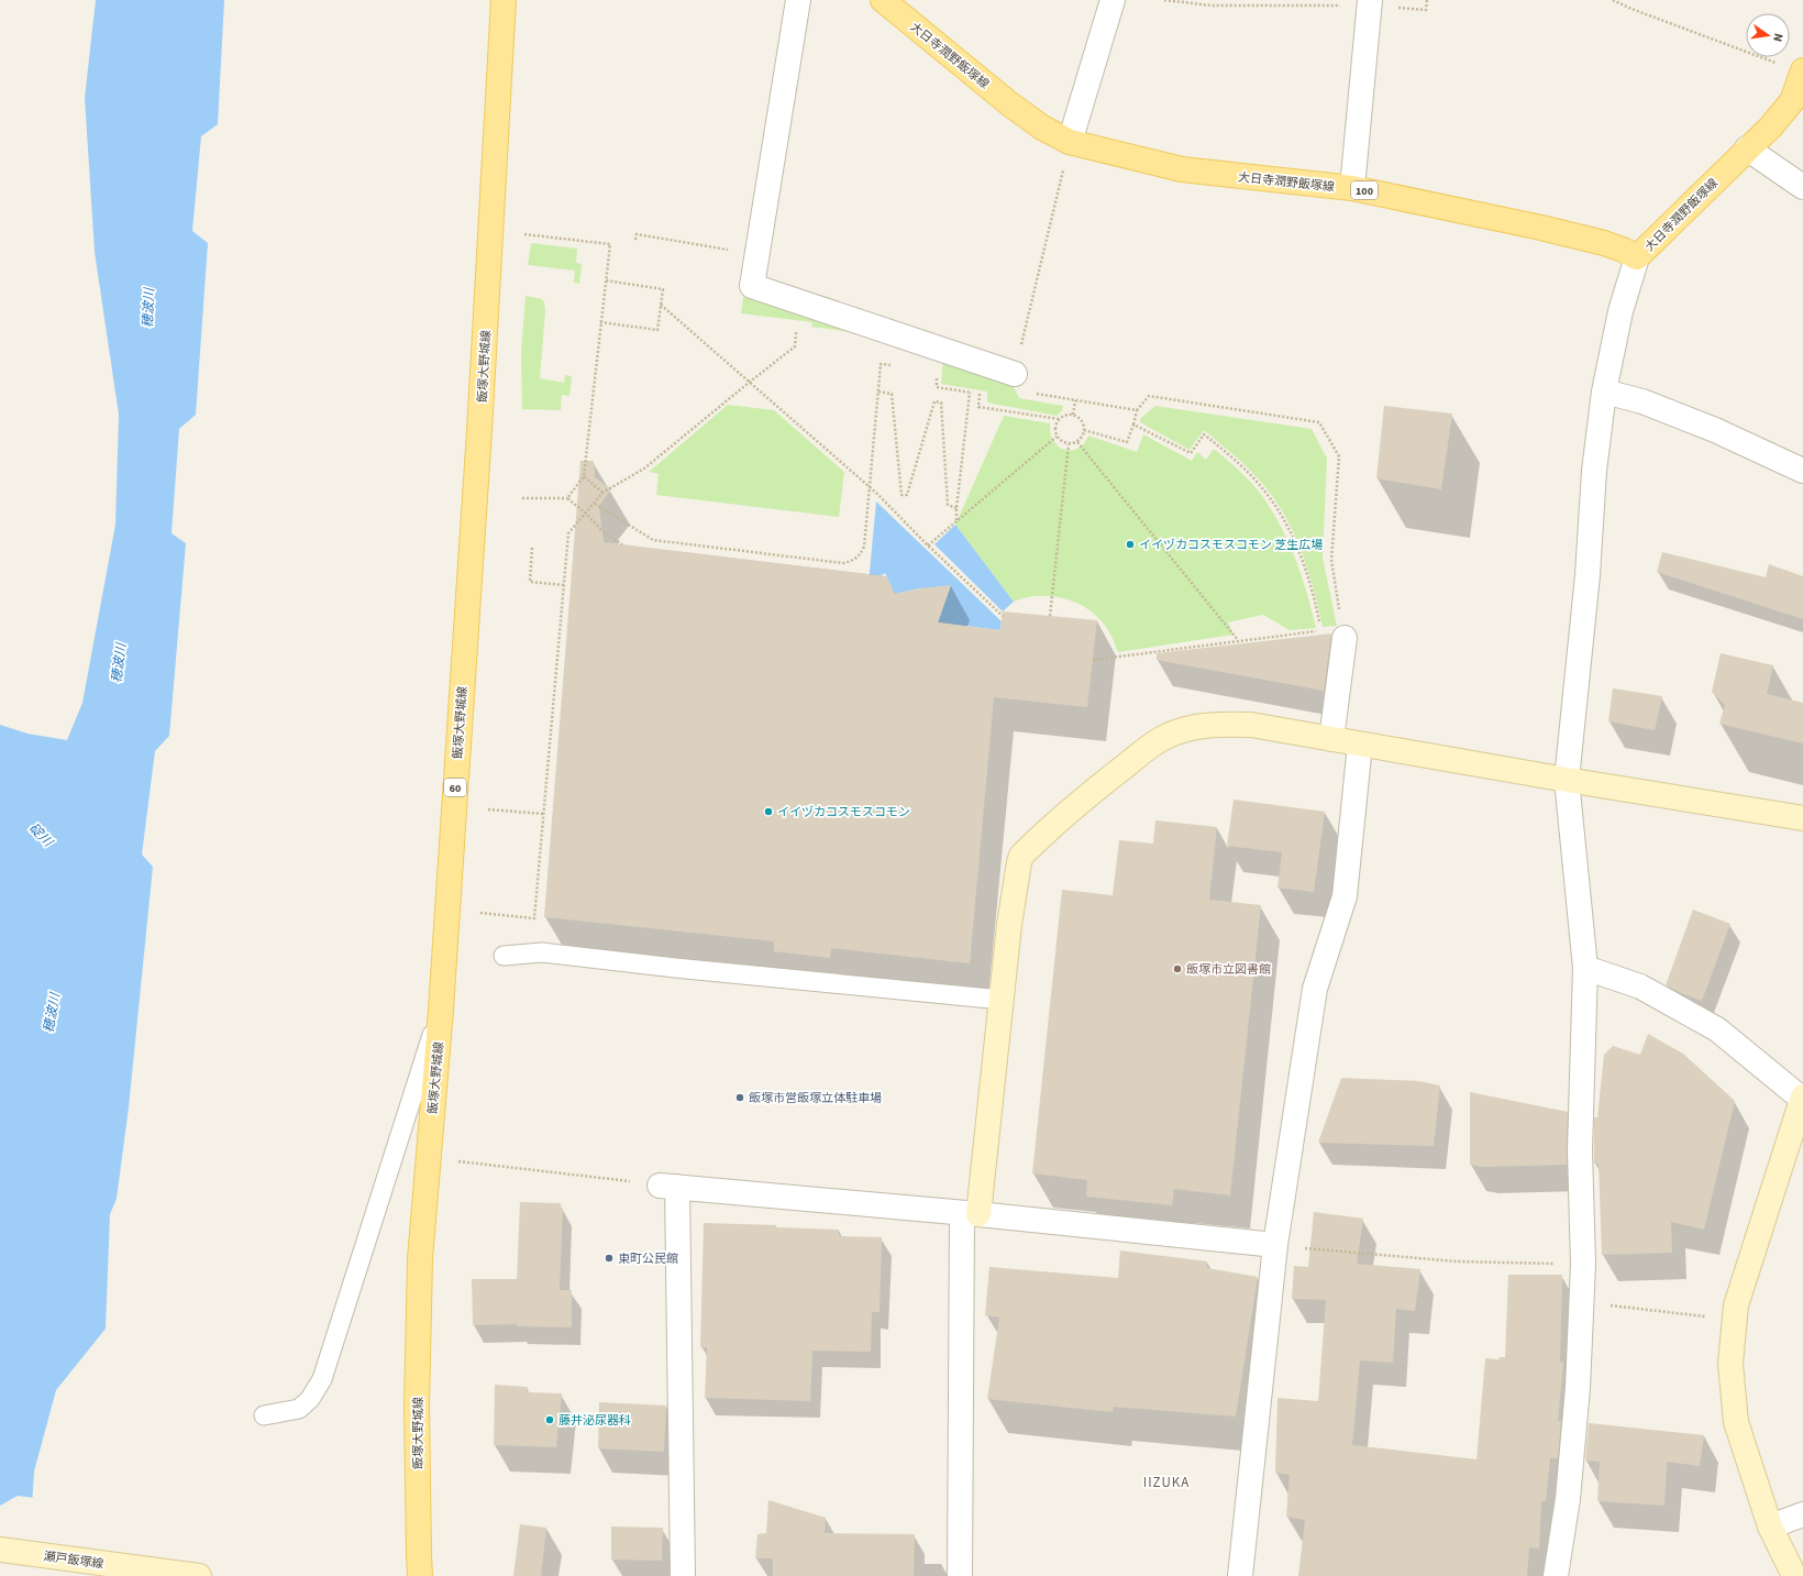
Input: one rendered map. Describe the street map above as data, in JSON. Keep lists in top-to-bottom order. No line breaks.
{"streets":{"main road":["大日寺潤野飯塚線","100","飯塚大野城線","60"],"street":["瀬戸飯塚線"]},"districts":["IIZUKA"],"water":["穂波川","碇川"],"places":["イイヅカコスモスコモン 芝生広場","イイヅカコスモスコモン","飯塚市立図書館","飯塚市営飯塚立体駐車場","東町公民館","藤井泌尿器科"],"north":"right"}
